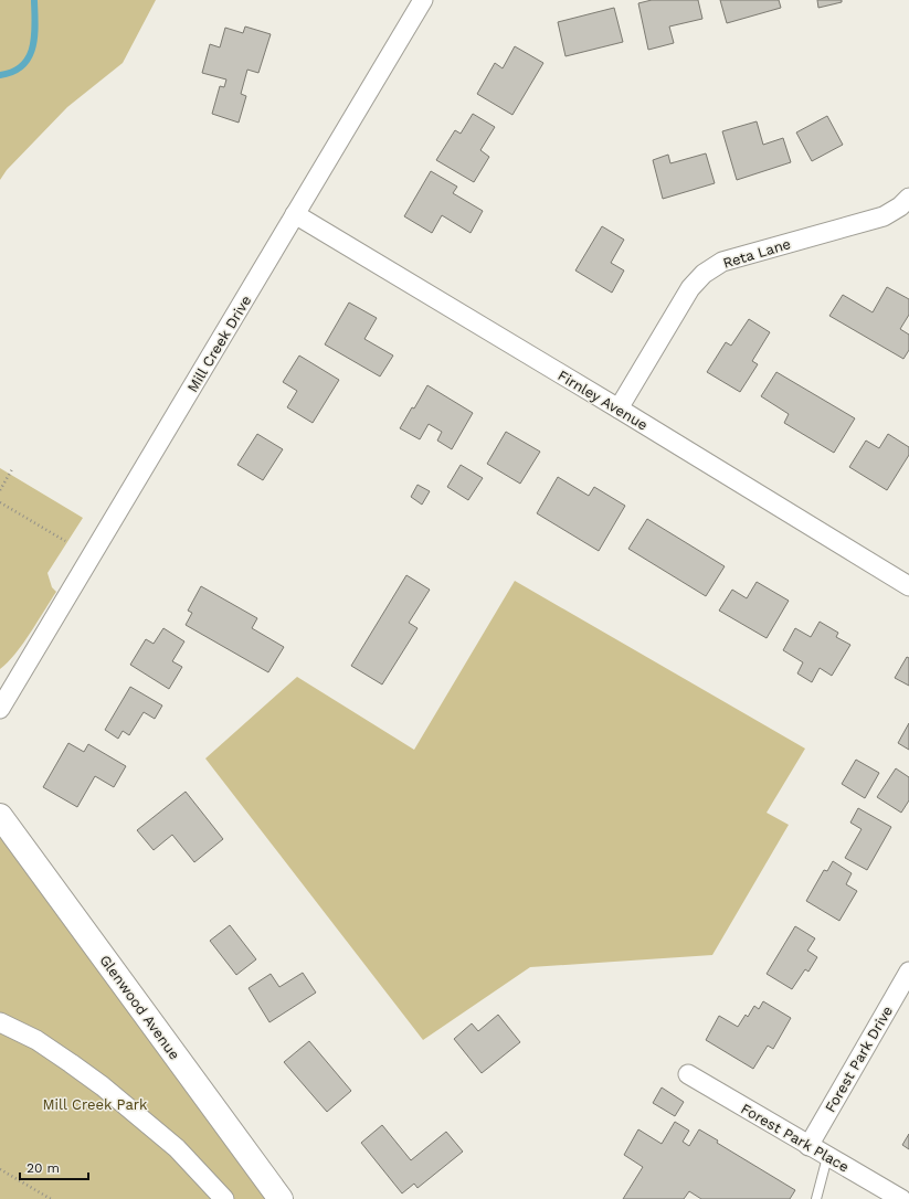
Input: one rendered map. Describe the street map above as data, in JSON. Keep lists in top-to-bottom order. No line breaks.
{"streets":{"street":["Reta Lane","Mill Creek Drive","Firnley Avenue","Glenwood Avenue","Forest Park Drive","Forest Park Place"]},"crossings":[["Reta Lane","Firnley Avenue"],["Mill Creek Drive","Firnley Avenue"],["Forest Park Drive","Forest Park Place"]],"parks":["Mill Creek Park"],"scale_bar":"20 m"}
